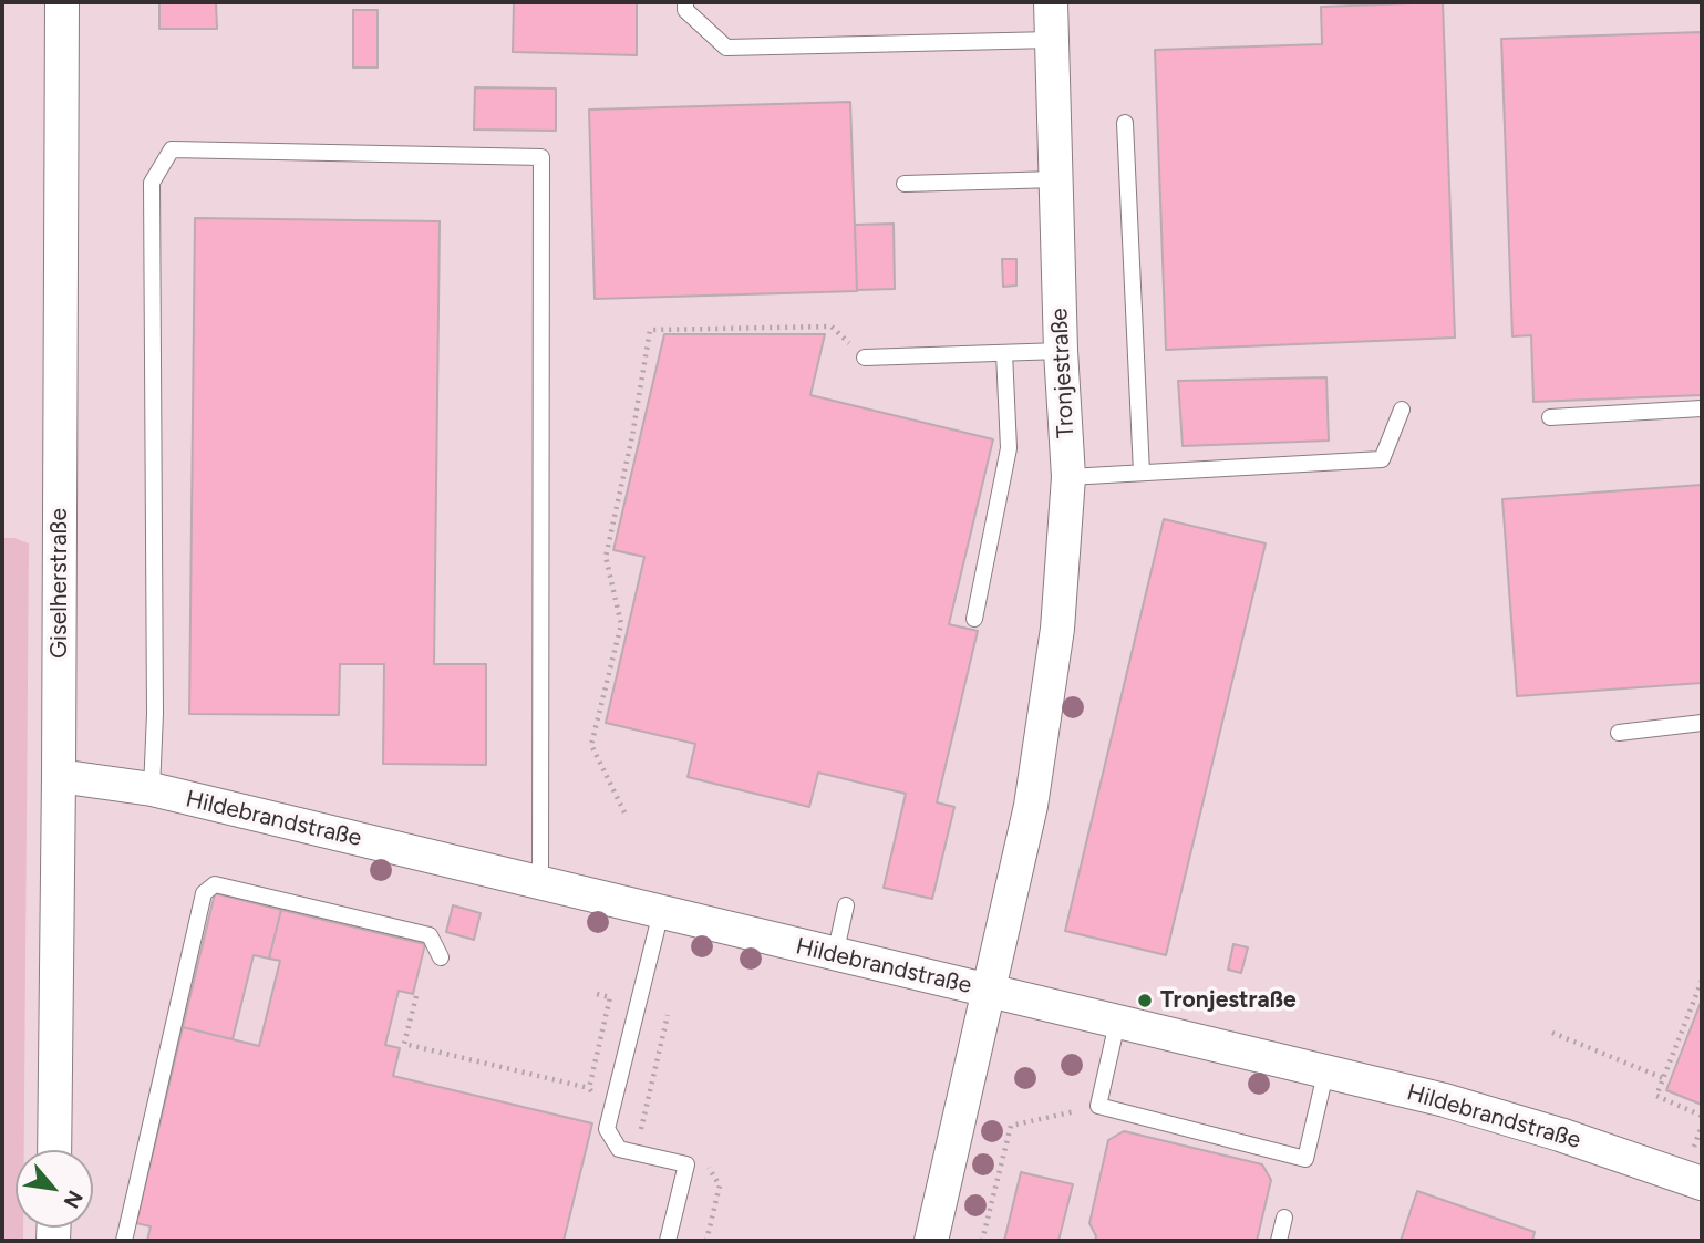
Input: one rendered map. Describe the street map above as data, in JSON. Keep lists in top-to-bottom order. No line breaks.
{"streets":{"street":["Tronjestraße","Giselherstraße","Hildebrandstraße"]},"crossings":[["Tronjestraße","Hildebrandstraße"],["Giselherstraße","Hildebrandstraße"]],"places":["Tronjestraße"],"north":"bottom right"}
